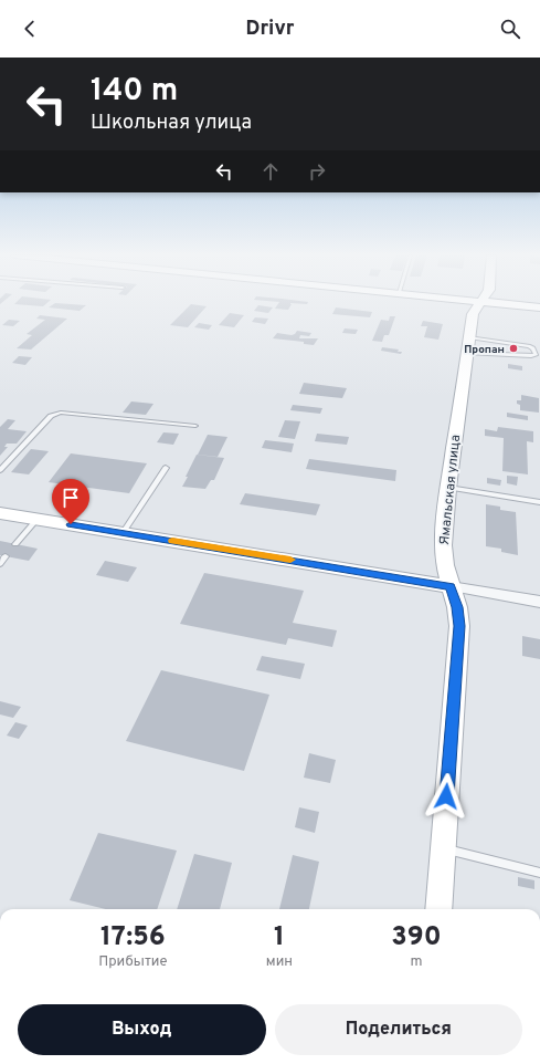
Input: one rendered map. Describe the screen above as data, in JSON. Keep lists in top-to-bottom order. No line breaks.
{"streets":{"street":["Ямальская улица"]},"places":["Пропан"],"page":{"header":"Drivr","turn":["140 m","Школьная улица"],"eta":["17:56","Прибытие","1","мин","390","m"],"buttons":["Выход","Поделиться"]}}
